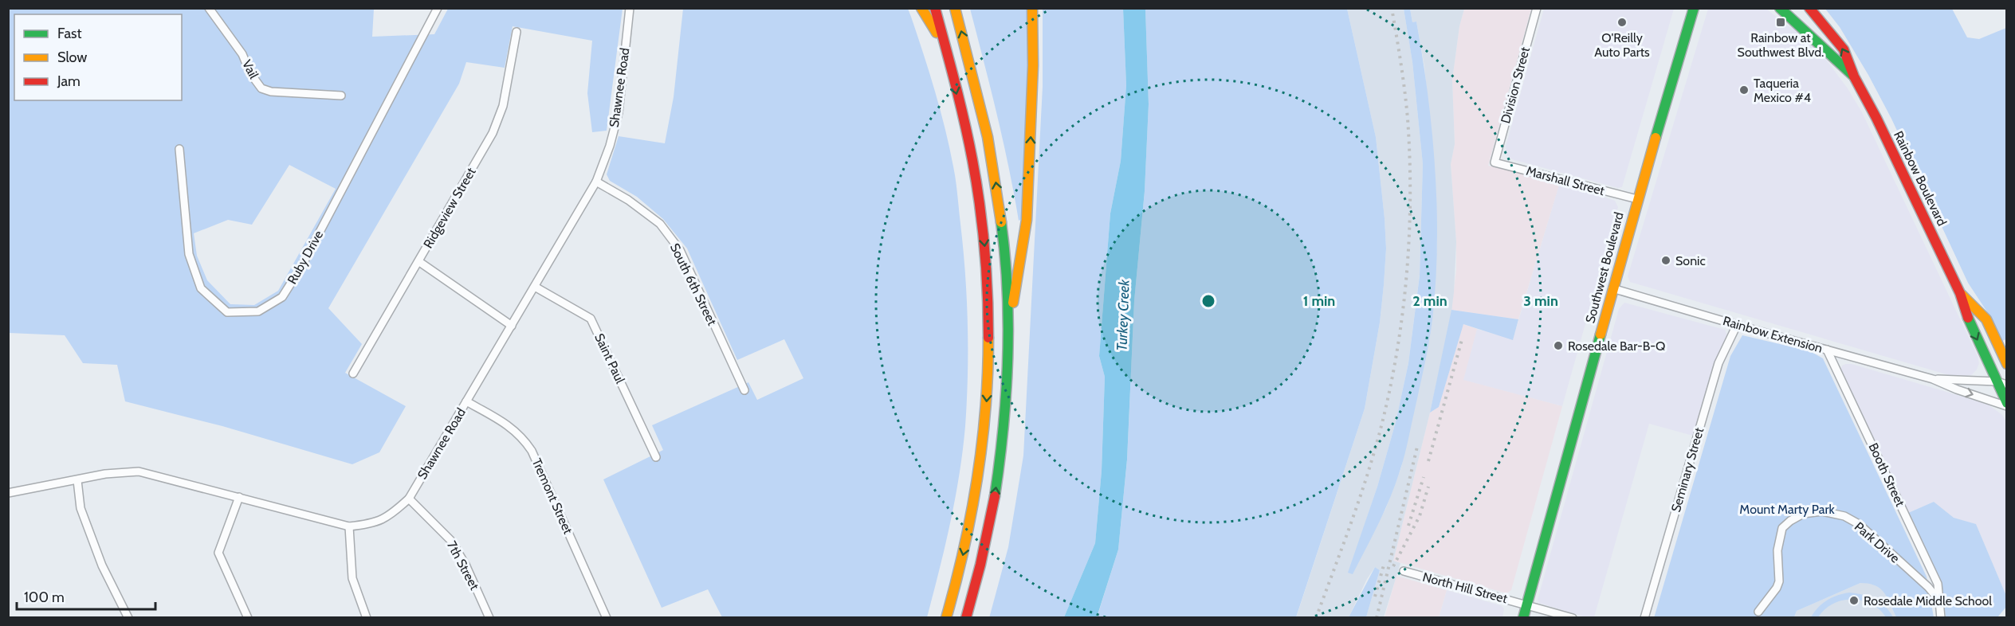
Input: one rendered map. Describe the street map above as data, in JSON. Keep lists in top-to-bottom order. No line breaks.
{"streets":{"main road":["Rainbow Boulevard","Southwest Boulevard"],"street":["Vail","Division Street","Shawnee Road","Marshall Street","Ridgeview Street","Ruby Drive","South 6th Street","Rainbow Extension","Saint Paul","Seminary Street","Booth Street","Tremont Street","Park Drive","7th Street","North Hill Street"]},"crossings":[["Division Street","Marshall Street"],["Shawnee Road","South 6th Street"],["Shawnee Road","Saint Paul"],["Shawnee Road","Tremont Street"],["Shawnee Road","7th Street"],["Rainbow Boulevard","Rainbow Extension"],["Marshall Street","Southwest Boulevard"],["Southwest Boulevard","Rainbow Extension"],["Southwest Boulevard","North Hill Street"],["Rainbow Extension","Seminary Street"],["Rainbow Extension","Booth Street"],["Booth Street","Park Drive"]],"water":["Turkey Creek"],"parks":["Mount Marty Park"],"places":{"other":["O'Reilly Auto Parts","Taqueria Mexico #4","Sonic","Rosedale Bar-B-Q","Rosedale Middle School"],"transit":["Rainbow at Southwest Blvd."]},"legend":["Fast","Slow","Jam"],"scale_bar":"100 m","rings":["1 min","2 min","3 min"]}
